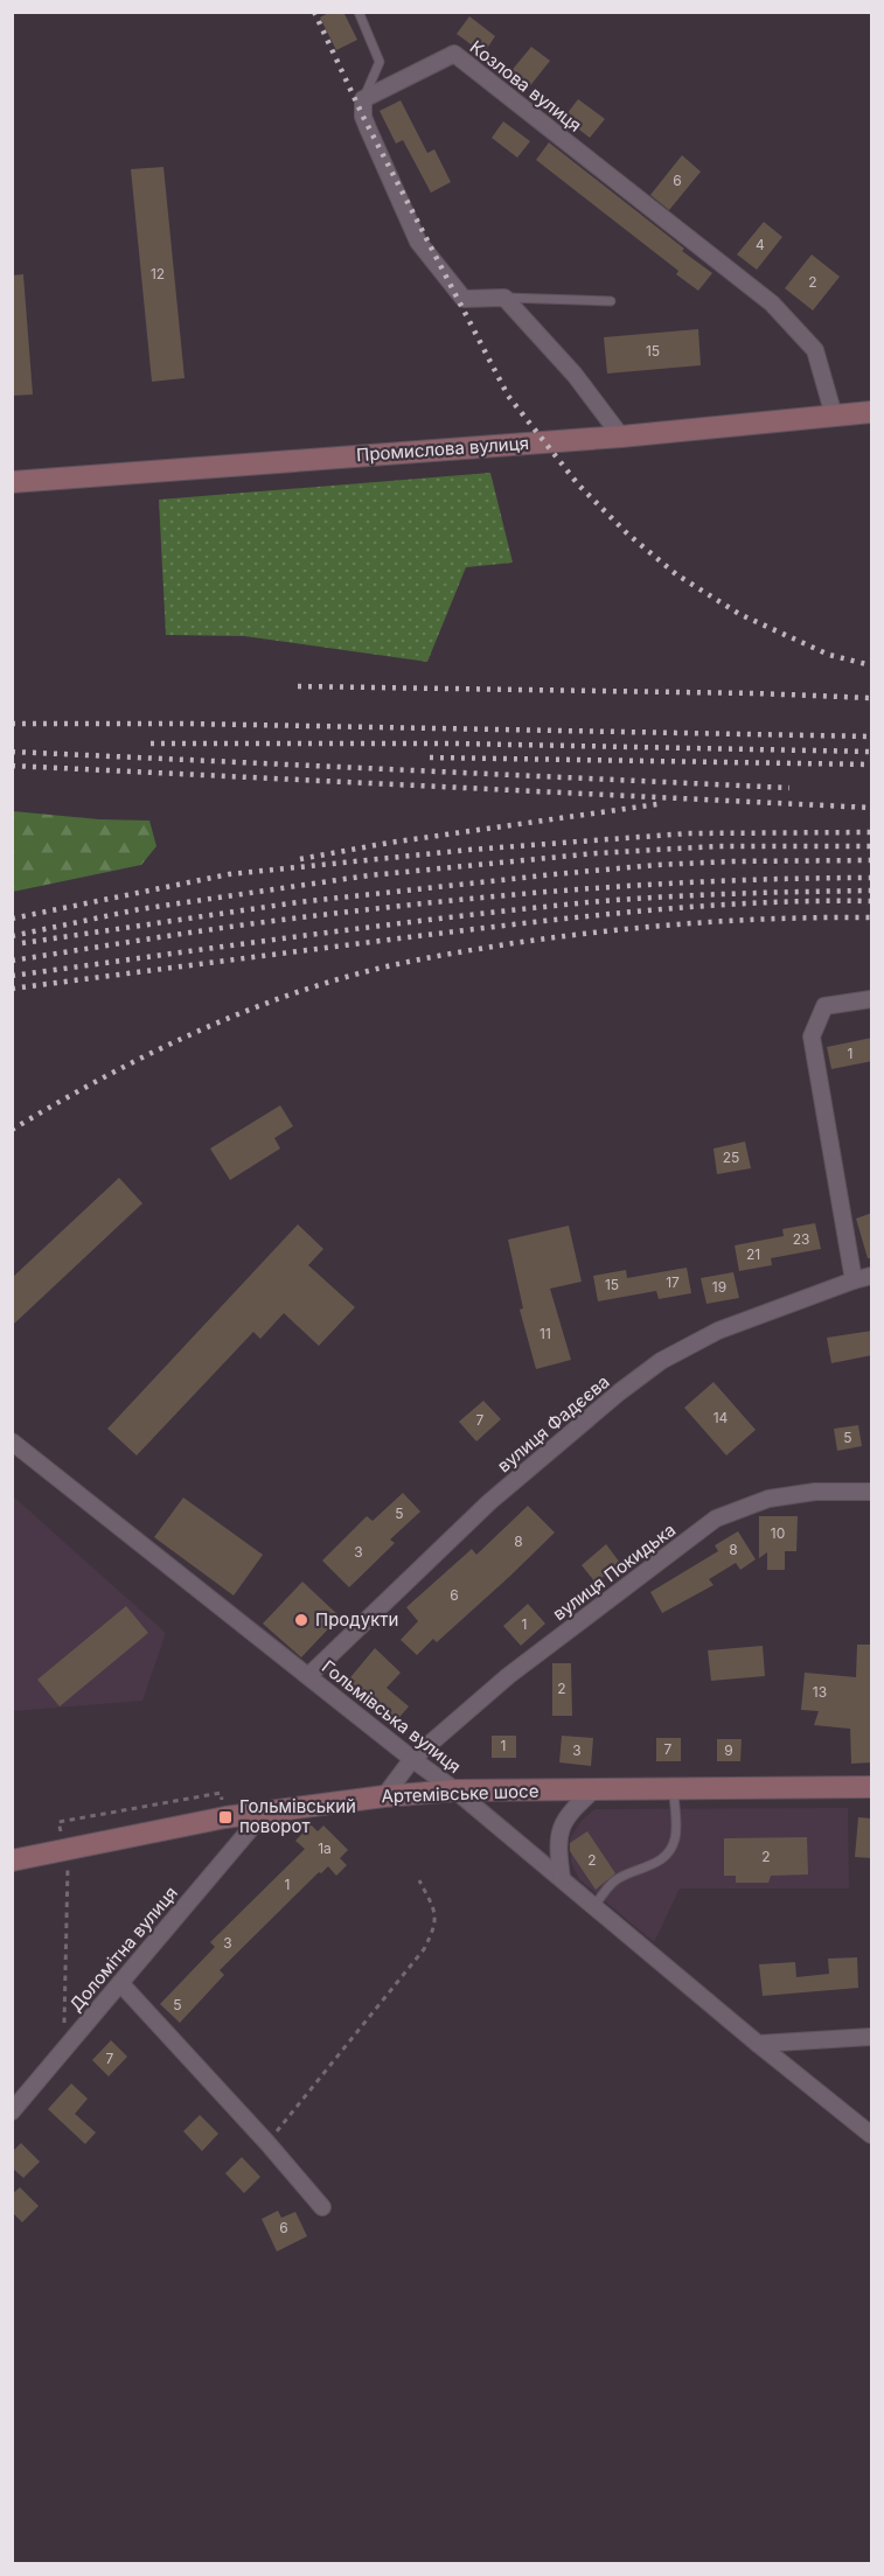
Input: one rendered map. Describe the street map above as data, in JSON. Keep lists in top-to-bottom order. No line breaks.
{"streets":{"main road":["Промислова вулиця","Артемівське шосе"],"street":["Козлова вулиця","вулиця Фадєєва","вулиця Покидька","Гольмівська вулиця","Доломітна вулиця"]},"crossings":[["Козлова вулиця","Промислова вулиця"],["вулиця Фадєєва","Гольмівська вулиця"],["вулиця Покидька","Гольмівська вулиця"],["вулиця Покидька","Артемівське шосе"],["Гольмівська вулиця","Артемівське шосе"],["Артемівське шосе","Доломітна вулиця"]],"places":{"other":["Продукти"],"transit":["Гольмівський поворот"]},"house_numbers":["6","4","12","2","15","1","25","23","21","17","15","19","11","14","7","5","5","10","8","8","3","6","1","2","13","1","7","3","9","1а","2","2","1","3","5","7","6"]}
